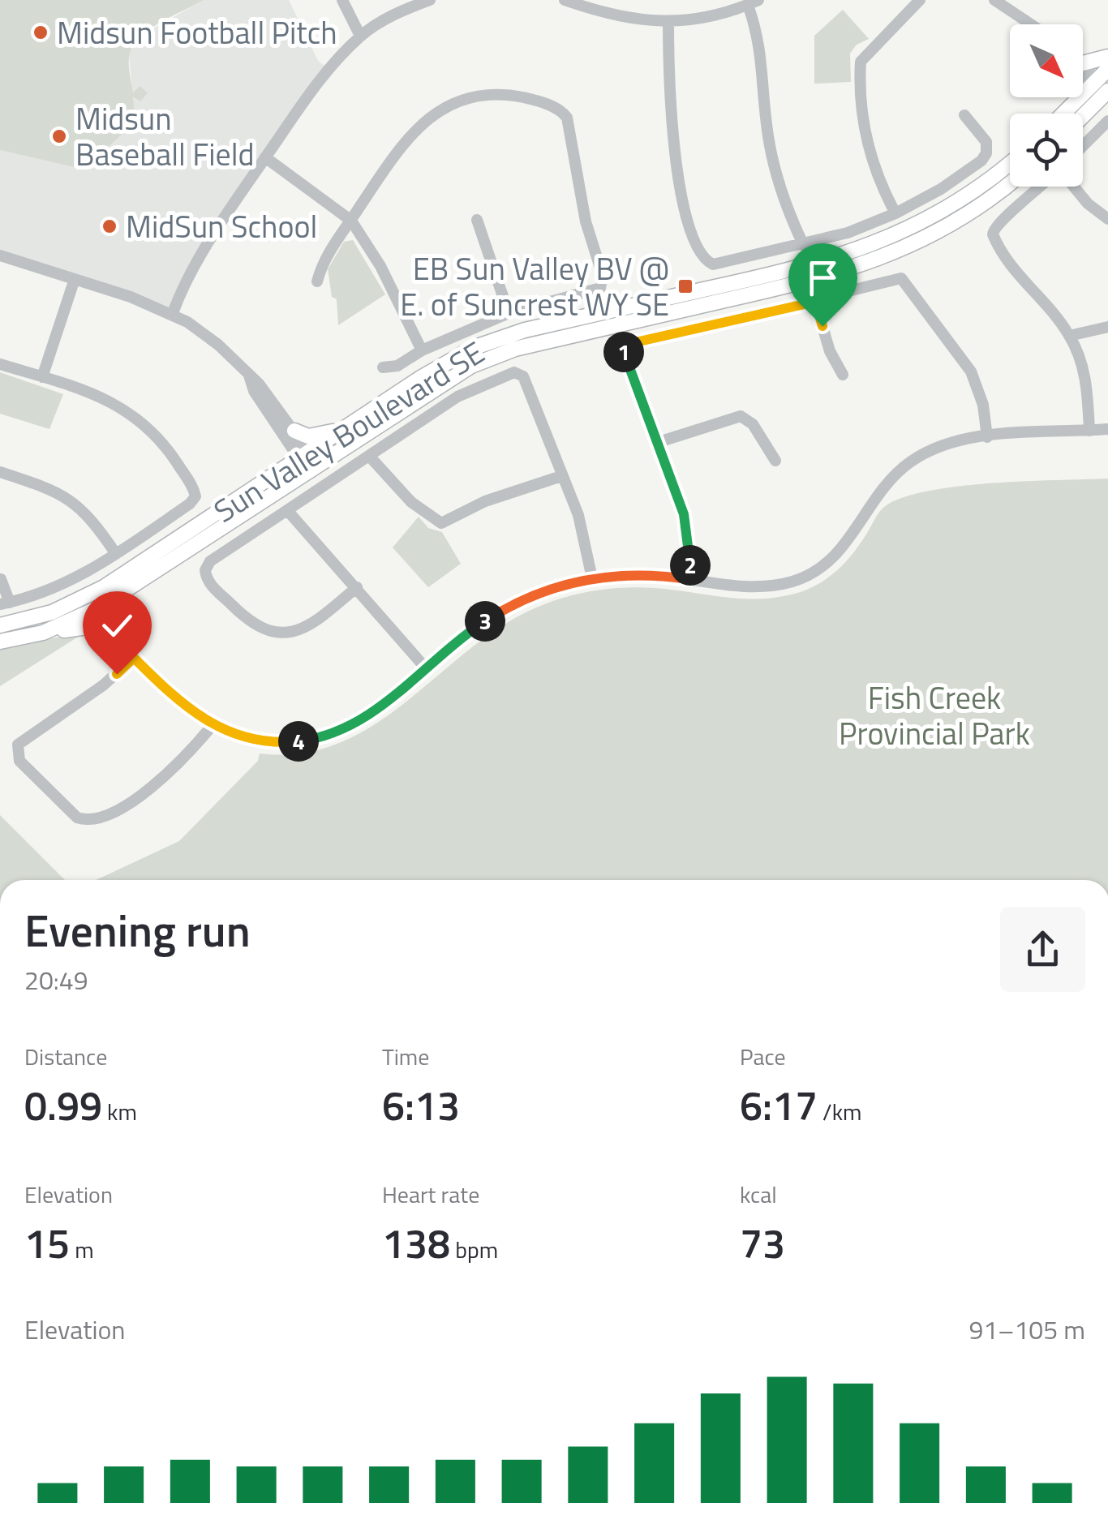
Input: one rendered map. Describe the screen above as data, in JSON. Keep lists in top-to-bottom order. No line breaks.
{"streets":{"main road":["Sun Valley Boulevard SE"]},"parks":["Fish Creek Provincial Park"],"places":{"other":["Midsun Football Pitch","Midsun Baseball Field","MidSun School"],"transit":["EB Sun Valley BV @ E. of Suncrest WY SE"]},"north":"bottom right","page":{"pins":["1","2","3","4"],"heading":["Evening run","20:49"],"stats":[["Distance","0.99 km"],["Time","6:13"],["Pace","6:17 /km"],["Elevation","15 m"],["Heart rate","138 bpm"],["kcal","73"]],"chart":["Elevation","91–105 m"]}}
